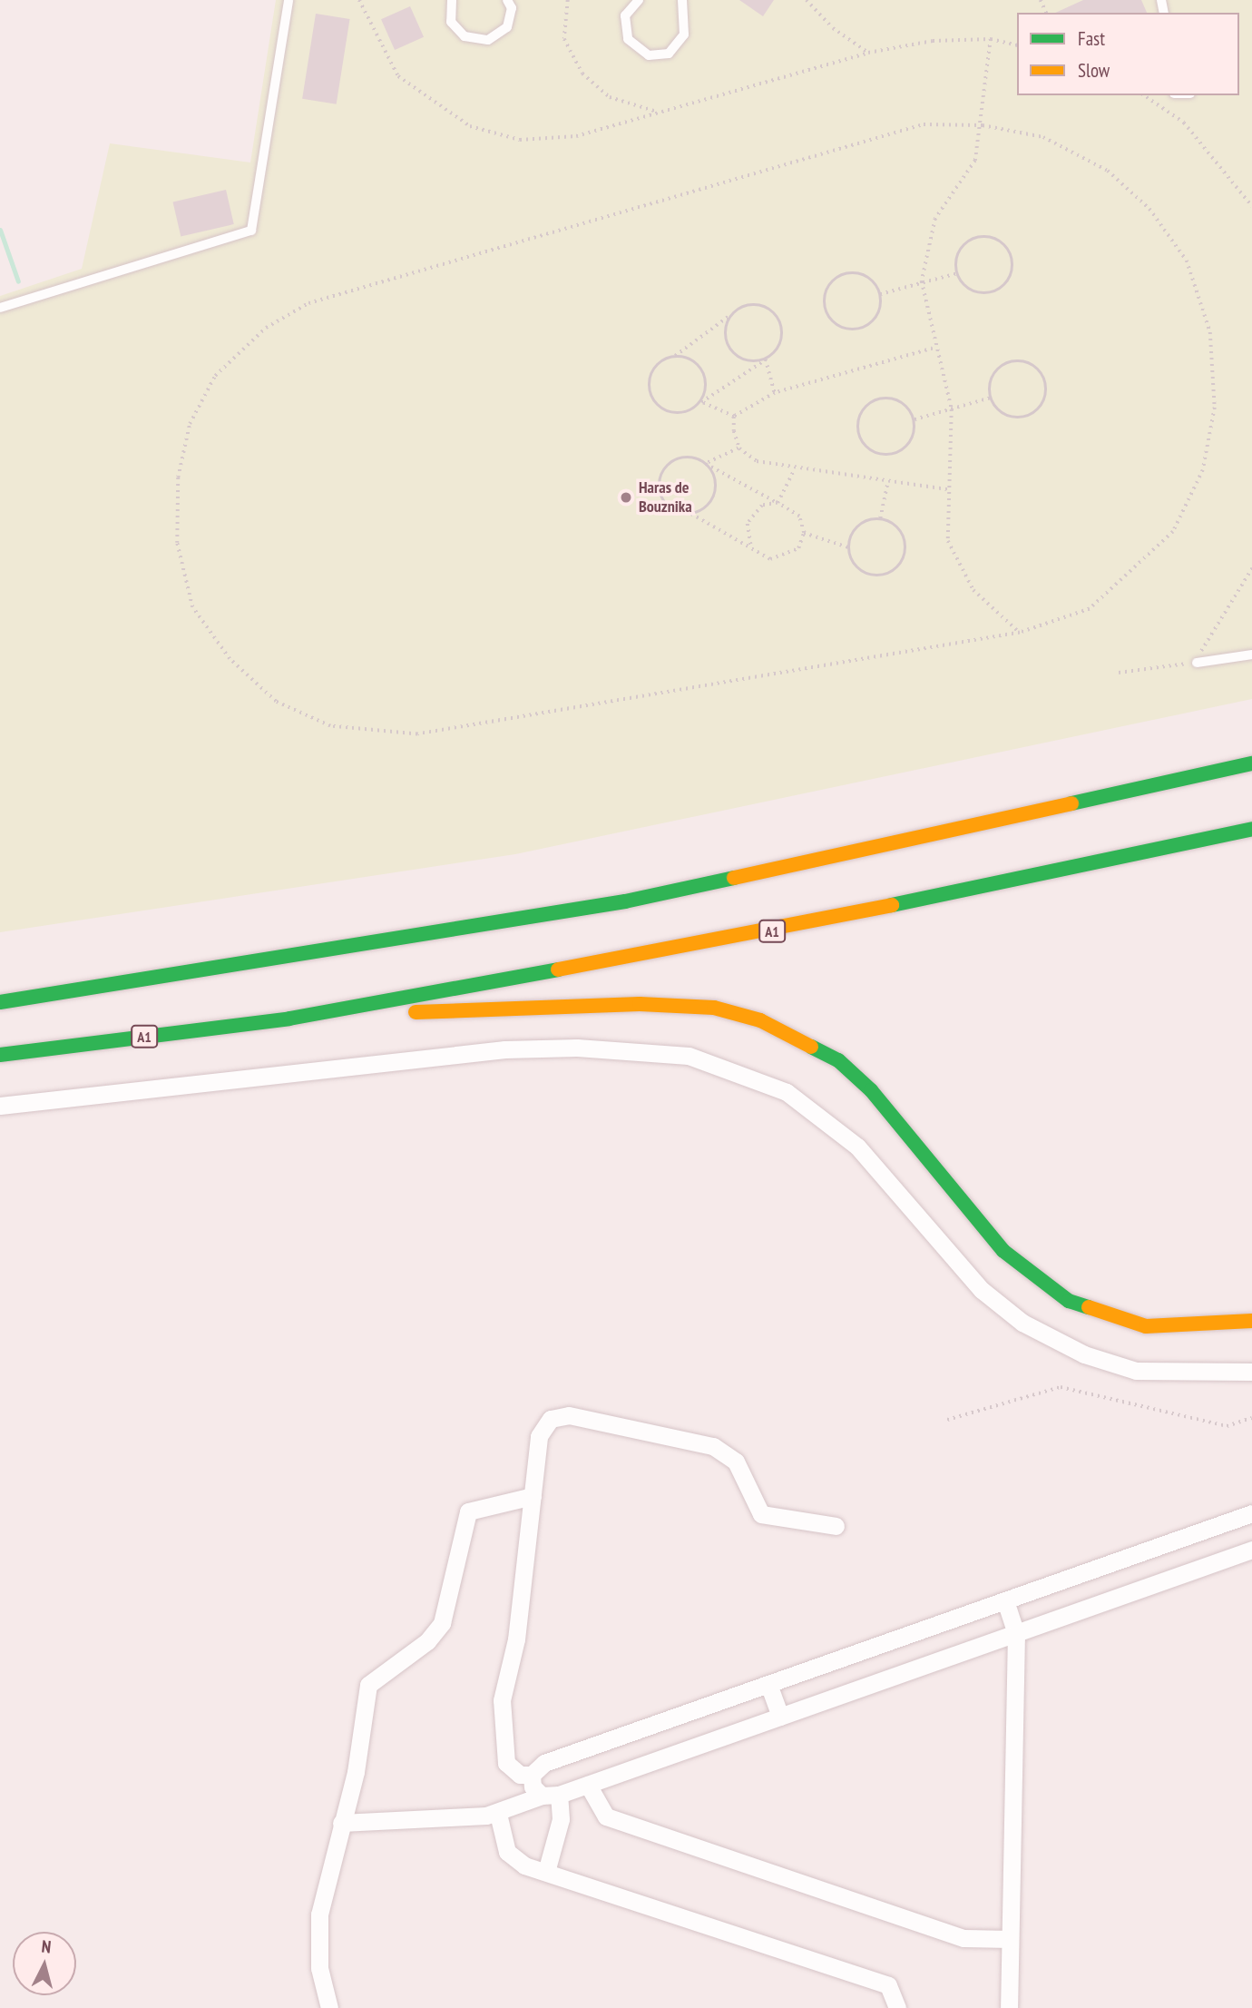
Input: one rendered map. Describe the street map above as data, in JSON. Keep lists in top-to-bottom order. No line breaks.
{"streets":{"highway":["A1"]},"places":["Haras de Bouznika"],"legend":["Fast","Slow"],"north":"top"}
